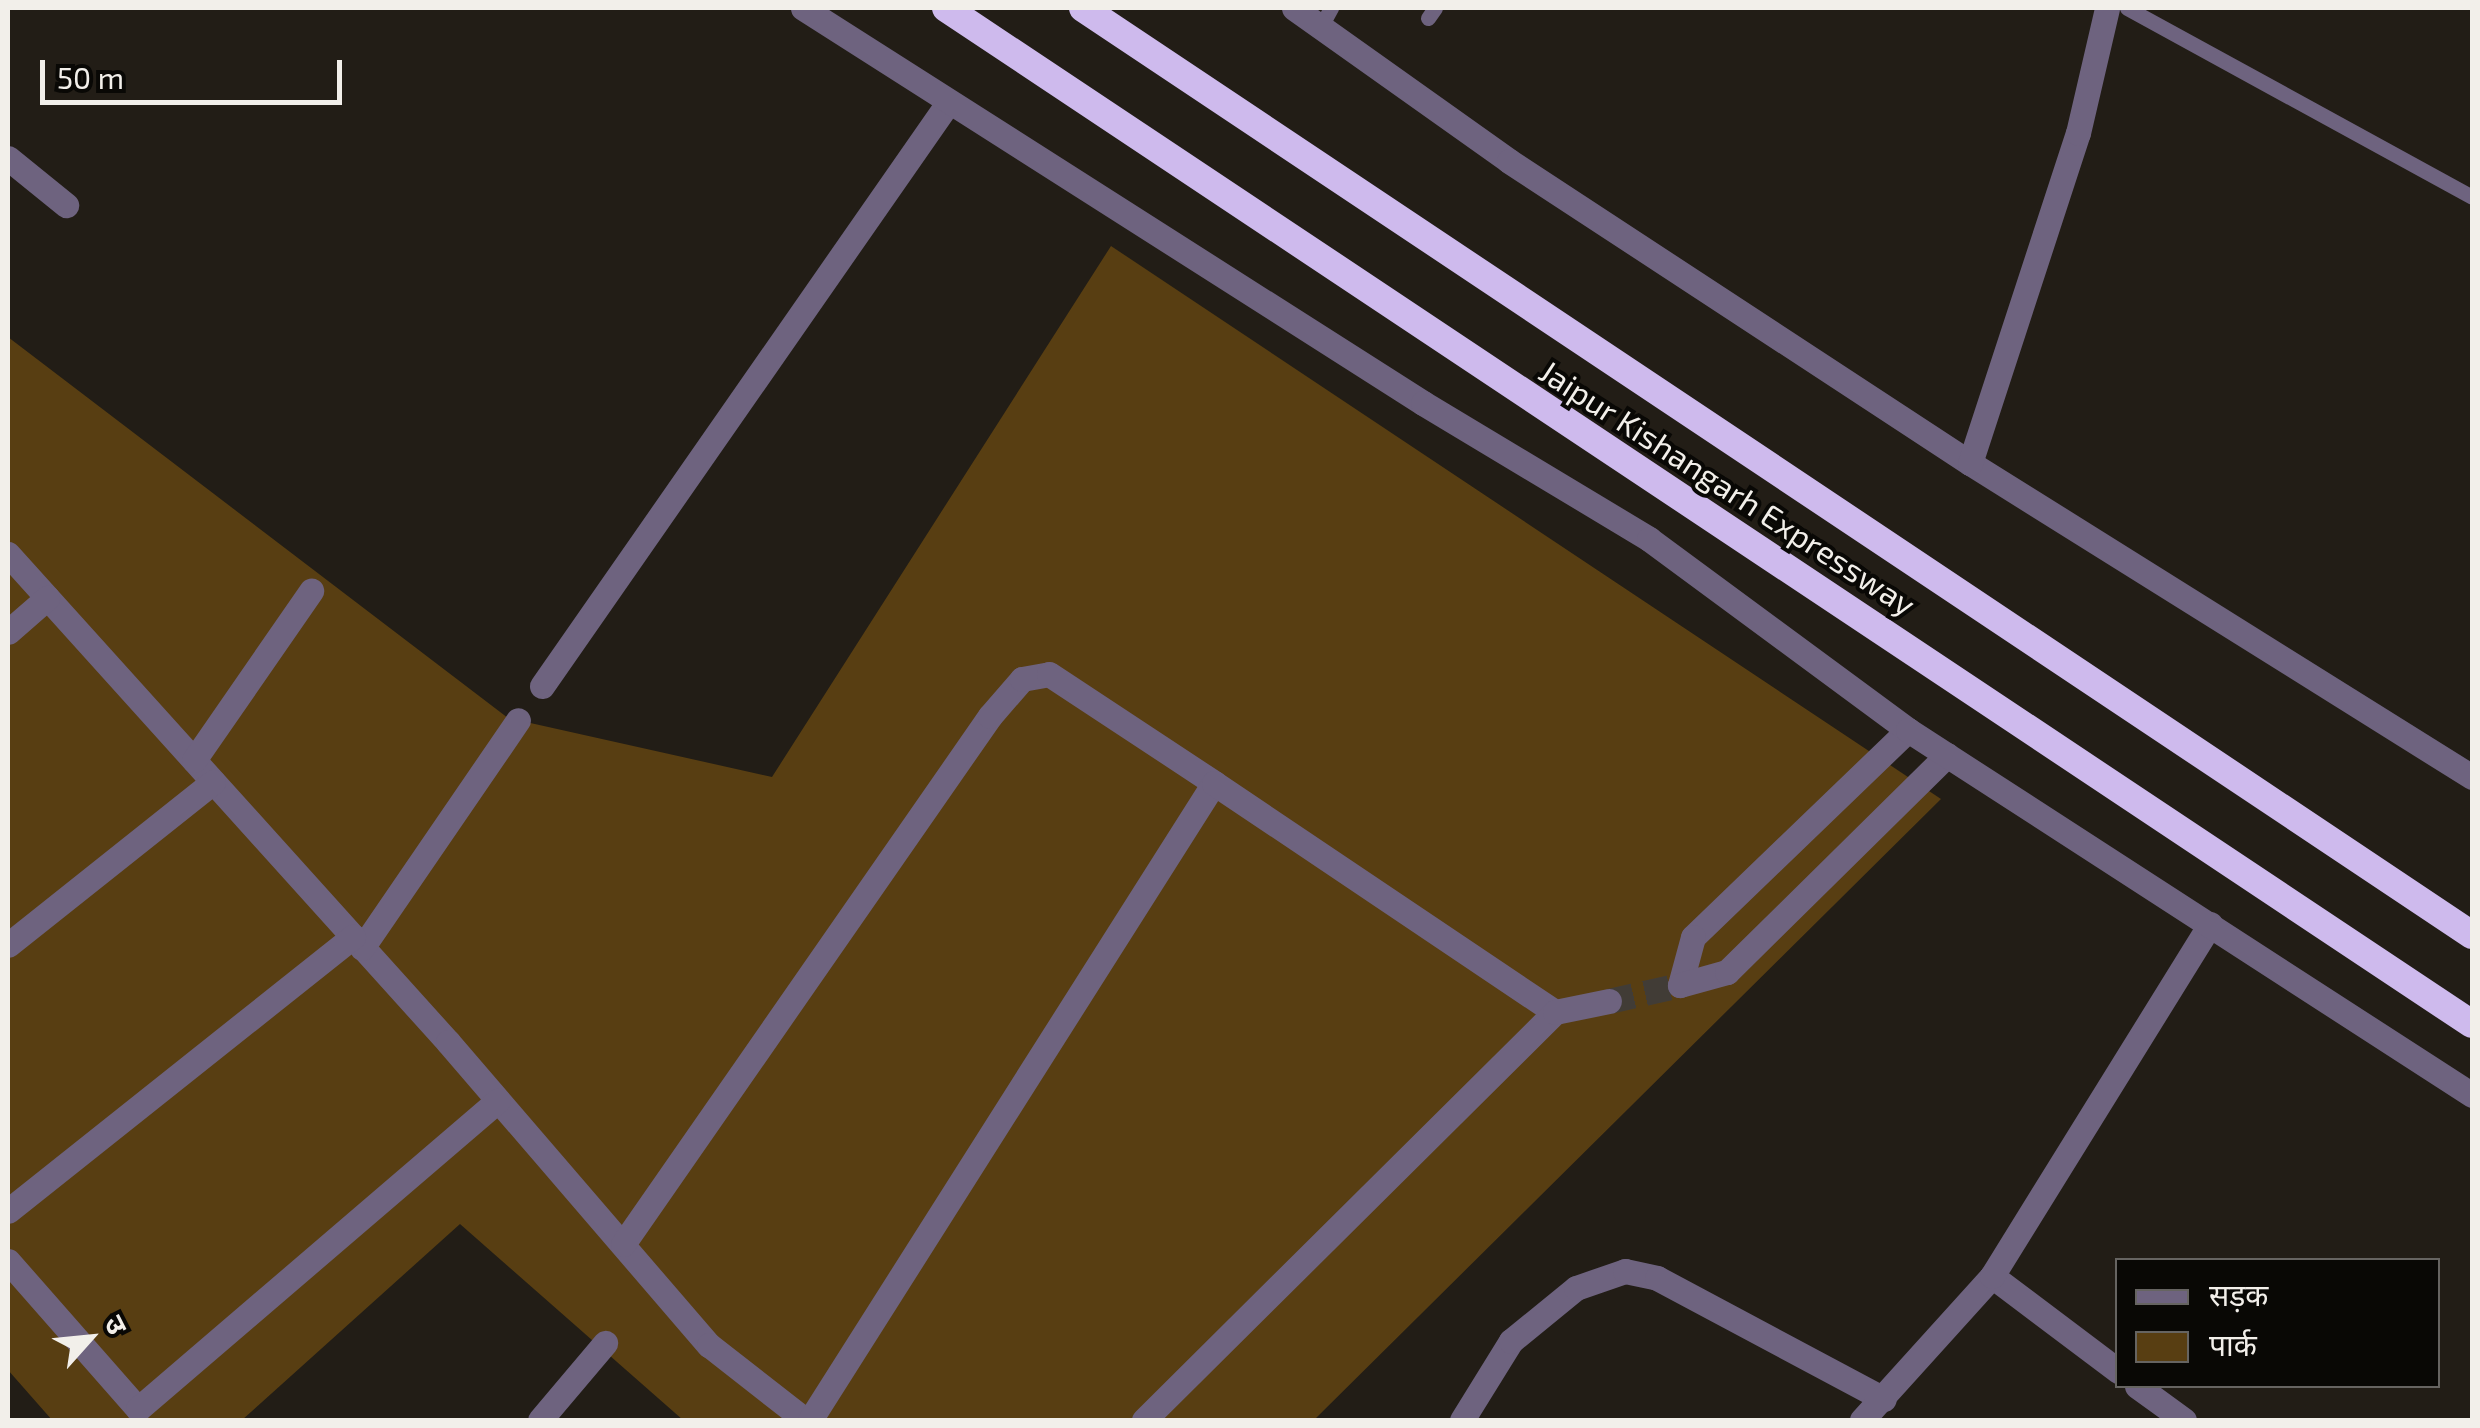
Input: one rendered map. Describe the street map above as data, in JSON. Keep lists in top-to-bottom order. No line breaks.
{"streets":{"highway":["Jaipur Kishangarh Expressway"]},"legend":["सड़क","पार्क"],"scale_bar":"50 m","north":"top right"}
